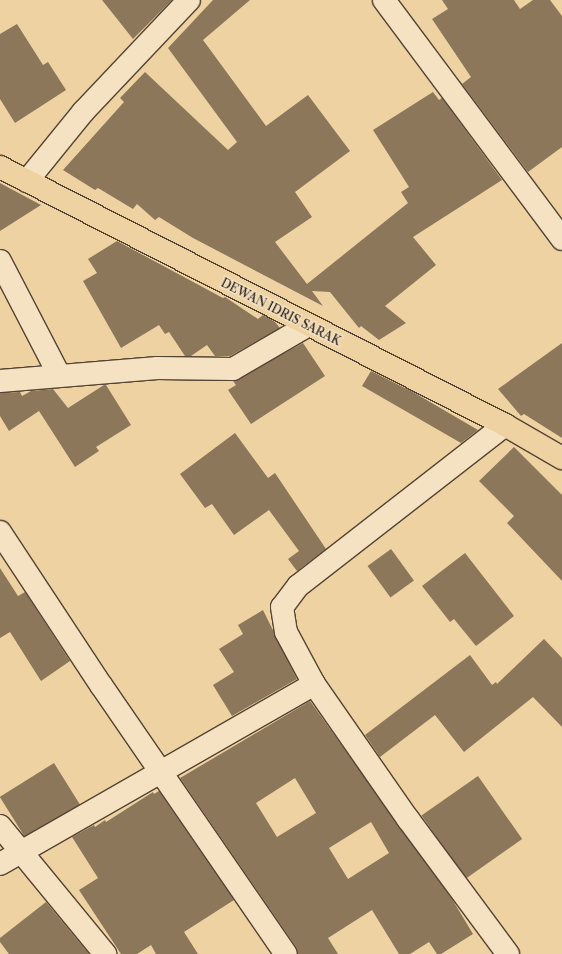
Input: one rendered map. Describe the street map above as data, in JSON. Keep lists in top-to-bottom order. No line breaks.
{"streets":{"main road":["DEWAN IDRIS SARAK"]}}
